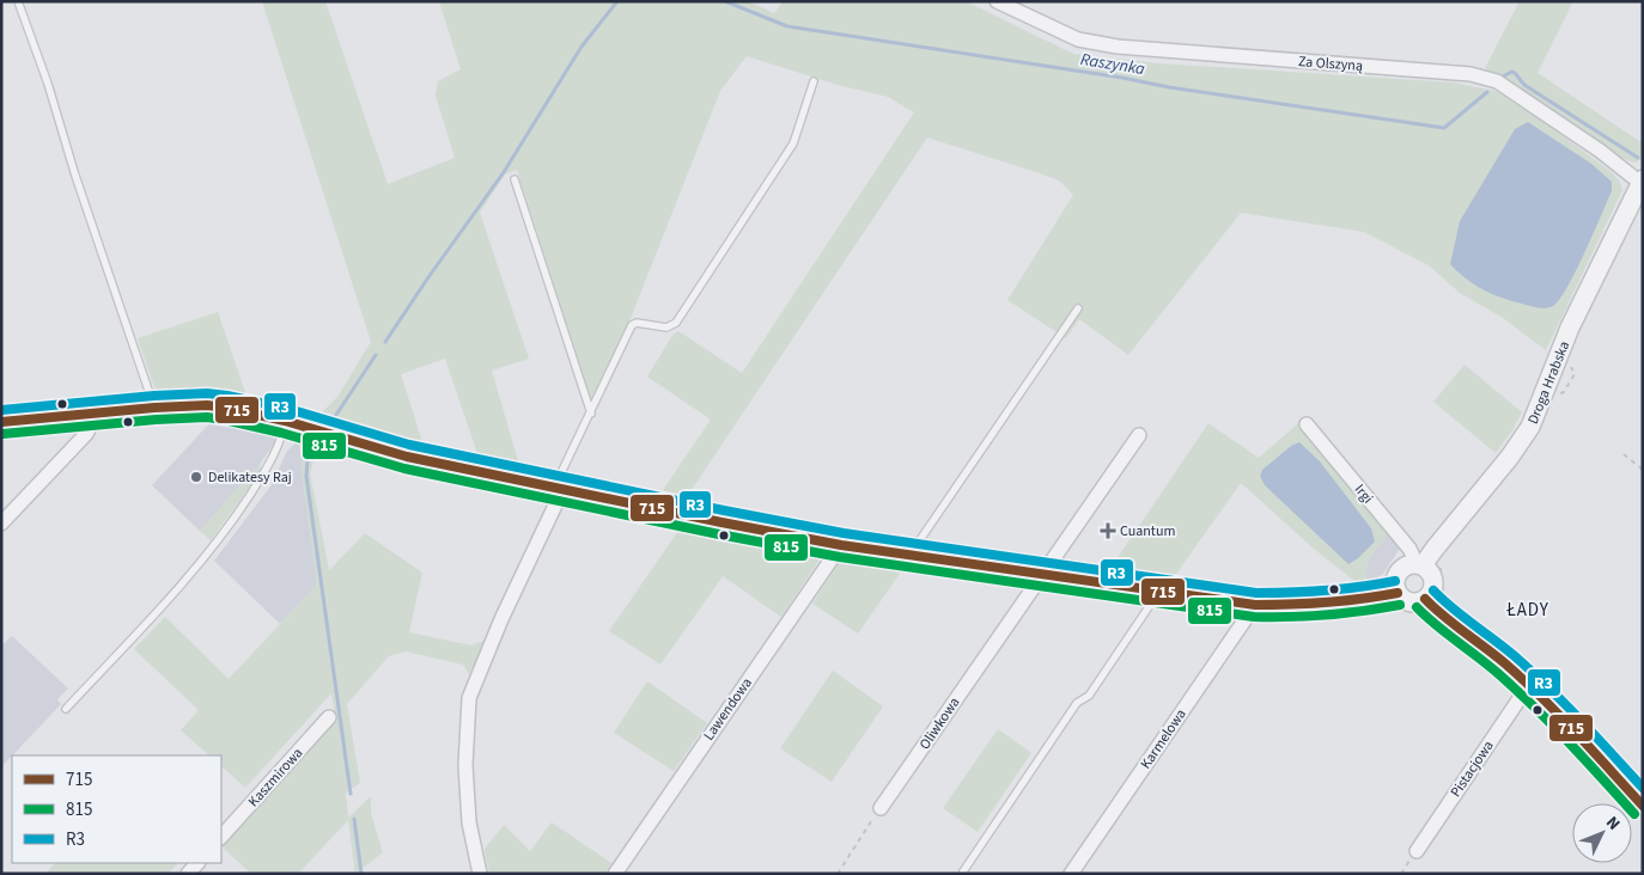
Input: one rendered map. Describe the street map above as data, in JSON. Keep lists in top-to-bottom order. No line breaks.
{"streets":{"street":["Za Olszyną","Droga Hrabska","Irgi","Lawendowa","Oliwkowa","Karmelowa","Pistacjowa","Kaszmirowa"]},"crossings":[["Za Olszyną","Droga Hrabska"],["Droga Hrabska","Irgi"]],"districts":["ŁADY"],"water":["Raszynka"],"places":{"other":["Delikatesy Raj"],"health":["Cuantum"]},"lines":["transit line R3","transit line 715","transit line 815"],"legend":["715","815","R3"],"north":"top right"}
